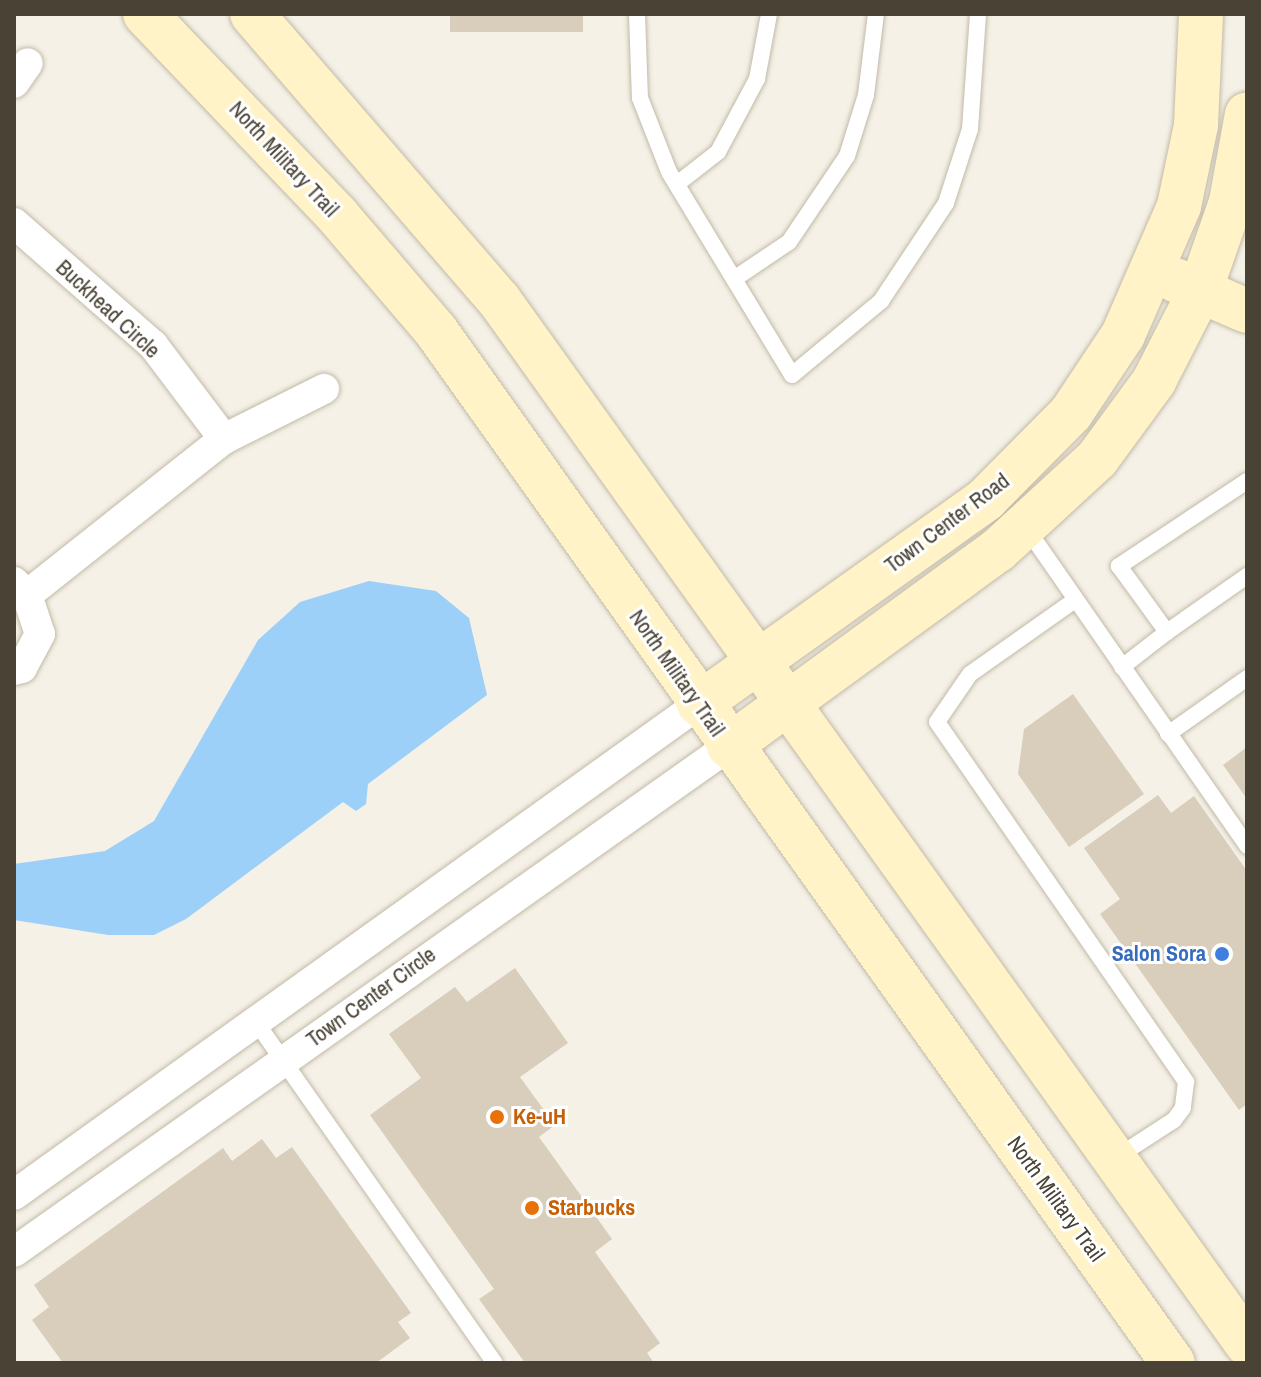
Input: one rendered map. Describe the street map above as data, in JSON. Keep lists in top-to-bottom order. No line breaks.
{"streets":{"main road":["North Military Trail","Town Center Road"],"street":["Buckhead Circle","Town Center Circle"]},"crossings":[["North Military Trail","Town Center Road"],["North Military Trail","Town Center Circle"],["Town Center Road","Town Center Circle"]],"places":["Salon Sora","Ke-uH","Starbucks"]}
